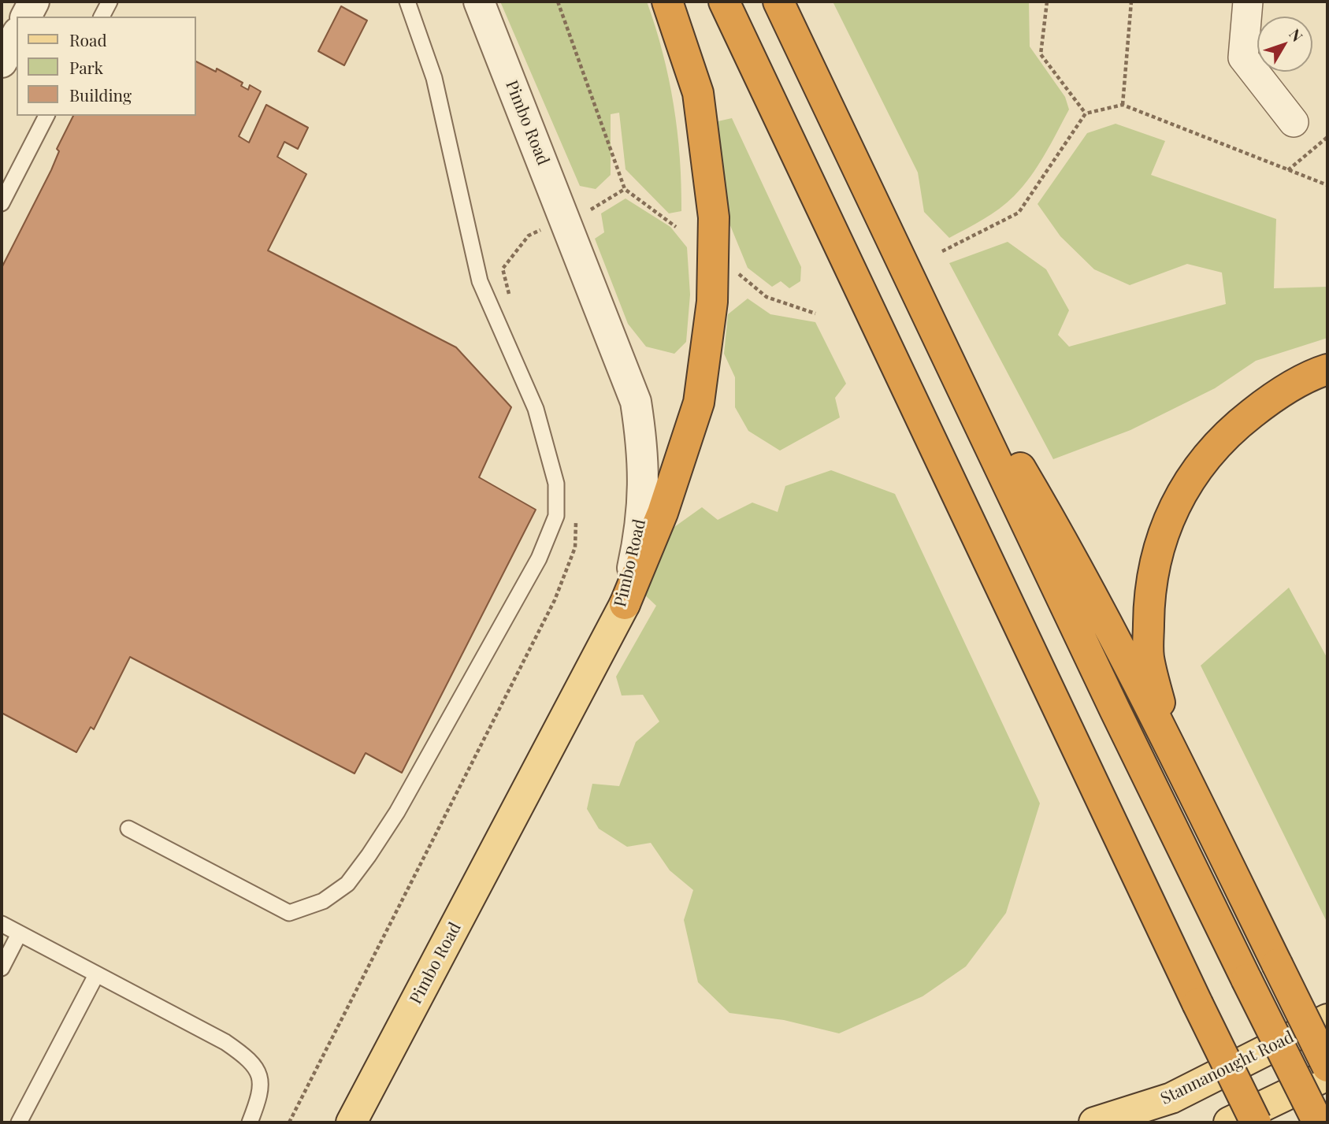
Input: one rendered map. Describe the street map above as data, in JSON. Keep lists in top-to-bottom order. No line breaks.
{"streets":{"main road":["Pimbo Road","Stannanought Road"]},"legend":["Road","Park","Building"],"north":"top right"}
